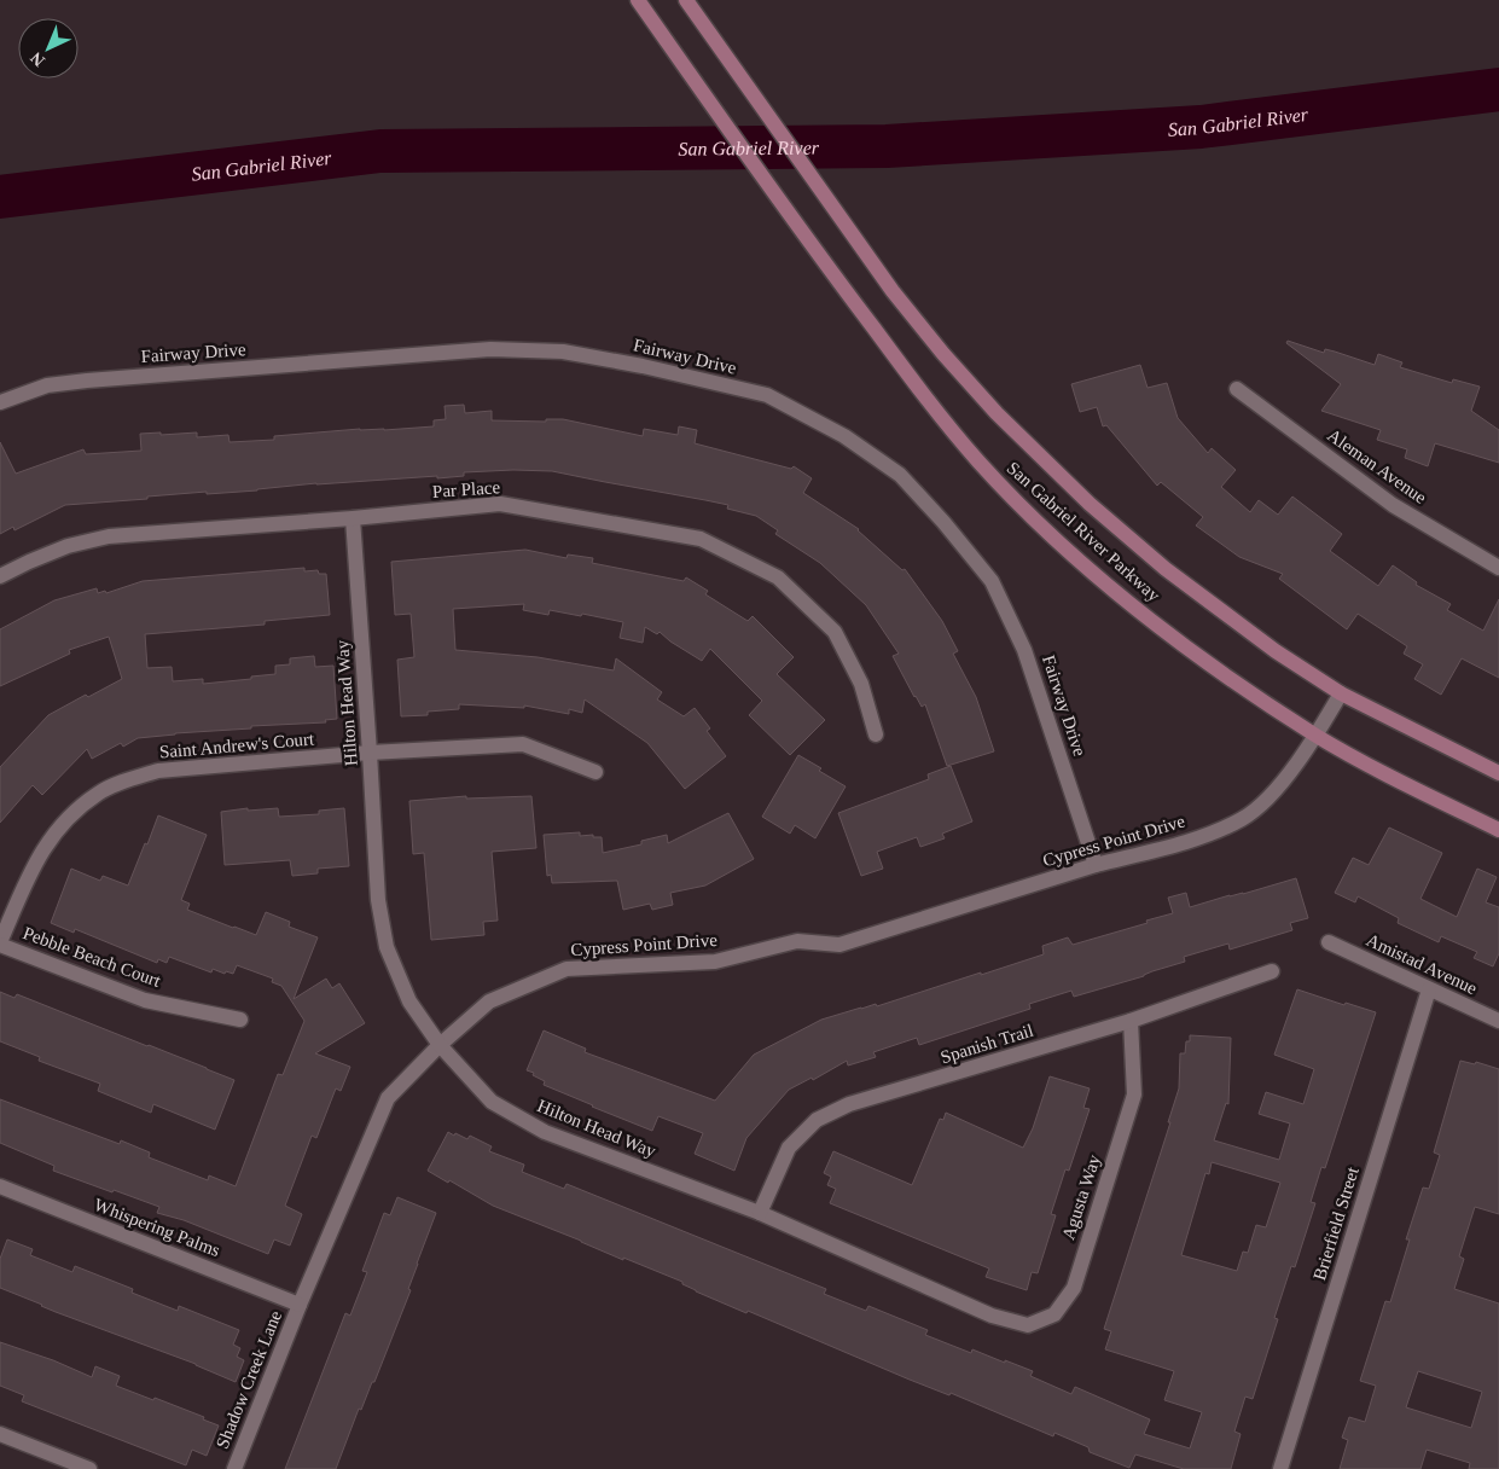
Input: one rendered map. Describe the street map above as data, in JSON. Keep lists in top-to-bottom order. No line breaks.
{"streets":{"main road":["San Gabriel River Parkway"],"street":["Fairway Drive","Aleman Avenue","Par Place","Hilton Head Way","Saint Andrew's Court","Cypress Point Drive","Pebble Beach Court","Amistad Avenue","Spanish Trail","Agusta Way","Brierfield Street","Whispering Palms","Shadow Creek Lane"]},"crossings":[["Fairway Drive","Cypress Point Drive"],["Par Place","Hilton Head Way"],["San Gabriel River Parkway","Cypress Point Drive"],["Hilton Head Way","Saint Andrew's Court"],["Hilton Head Way","Cypress Point Drive"],["Hilton Head Way","Spanish Trail"],["Hilton Head Way","Agusta Way"],["Saint Andrew's Court","Pebble Beach Court"],["Cypress Point Drive","Whispering Palms"],["Cypress Point Drive","Shadow Creek Lane"],["Amistad Avenue","Brierfield Street"],["Spanish Trail","Agusta Way"],["Whispering Palms","Shadow Creek Lane"]],"water":["San Gabriel River"],"north":"bottom left"}
